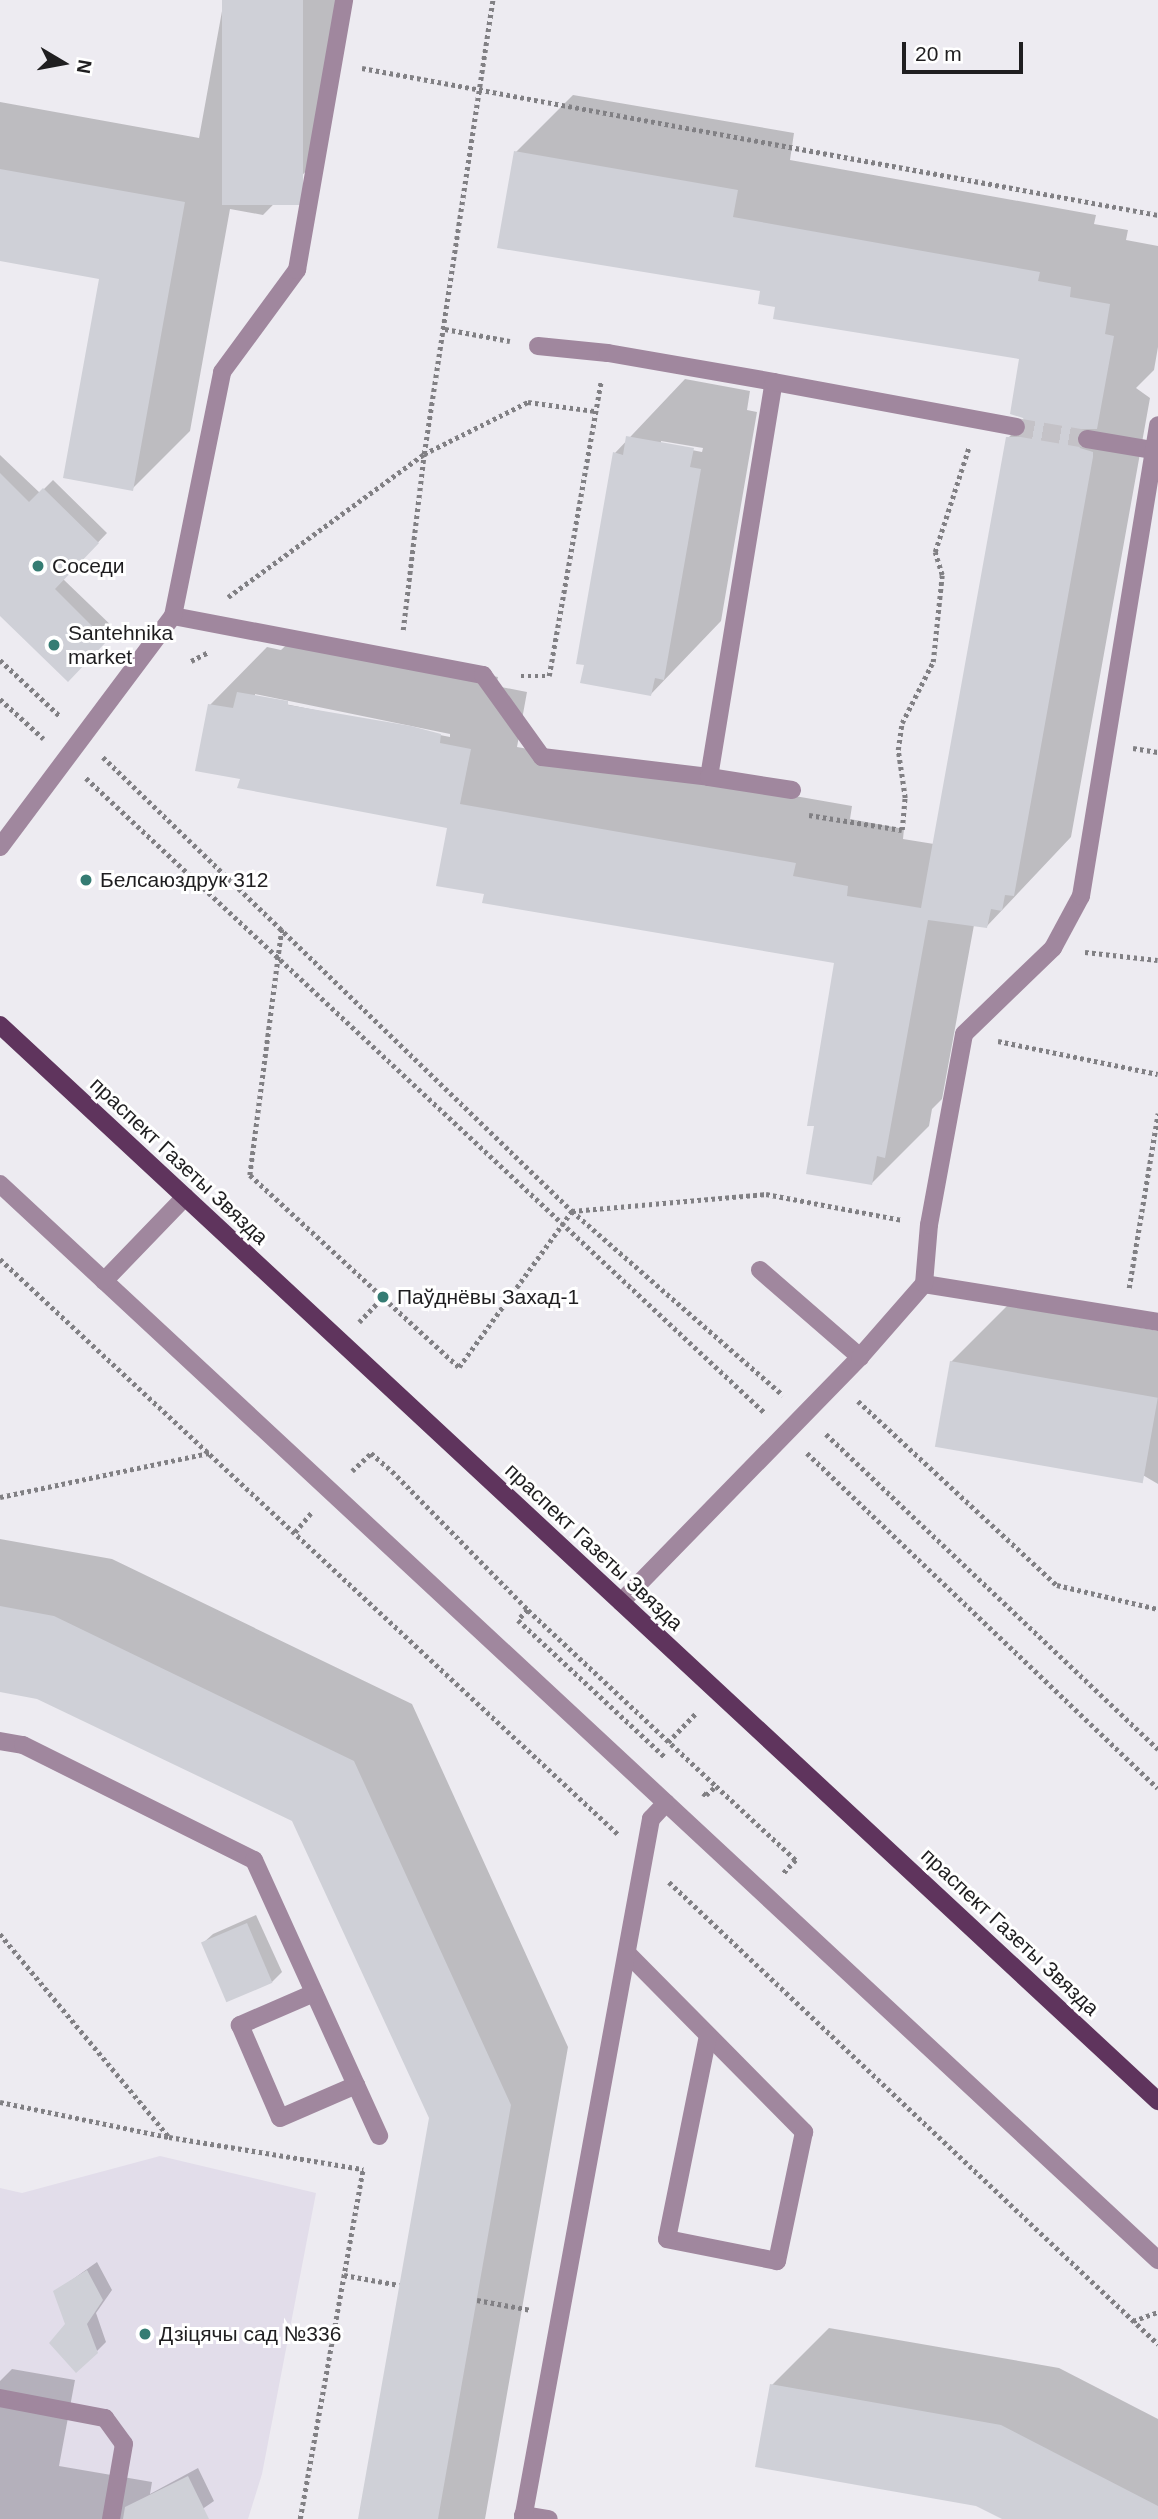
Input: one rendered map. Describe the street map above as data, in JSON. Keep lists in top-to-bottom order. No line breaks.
{"streets":{"main road":["праспект Газеты Звязда"]},"places":["Соседи","Santehnika market","Белсаюздрук 312","Паўднёвы Захад-1","Дзіцячы сад №336"],"scale_bar":"20 m","north":"right"}
